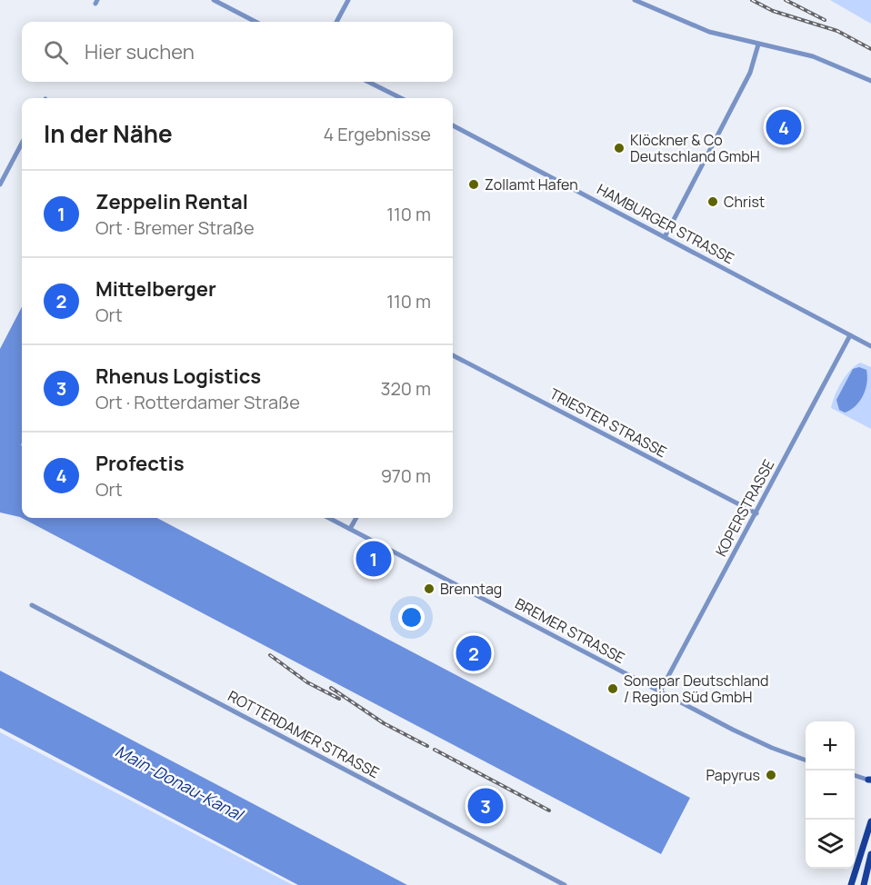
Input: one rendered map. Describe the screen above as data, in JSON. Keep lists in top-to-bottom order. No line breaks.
{"streets":{"street":["HAMBURGER STRASSE","TRIESTER STRASSE","KOPERSTRASSE","BREMER STRASSE","ROTTERDAMER STRASSE"]},"crossings":[["HAMBURGER STRASSE","KOPERSTRASSE"],["TRIESTER STRASSE","KOPERSTRASSE"],["KOPERSTRASSE","BREMER STRASSE"]],"water":["Main-Donau-Kanal"],"places":["Klöckner & Co Deutschland GmbH","Zollamt Hafen","Christ","Brenntag","Sonepar Deutschland / Region Süd GmbH","Papyrus"],"page":{"search":"Hier suchen","heading":["In der Nähe","4 Ergebnisse"],"pins":["4","1","2","3"],"list":[{"mark":"1","name":"Zeppelin Rental","note":"Ort · Bremer Straße","value":"110 m"},{"mark":"2","name":"Mittelberger","note":"Ort","value":"110 m"},{"mark":"3","name":"Rhenus Logistics","note":"Ort · Rotterdamer Straße","value":"320 m"},{"mark":"4","name":"Profectis","note":"Ort","value":"970 m"}],"map_buttons":["+","−"]}}
